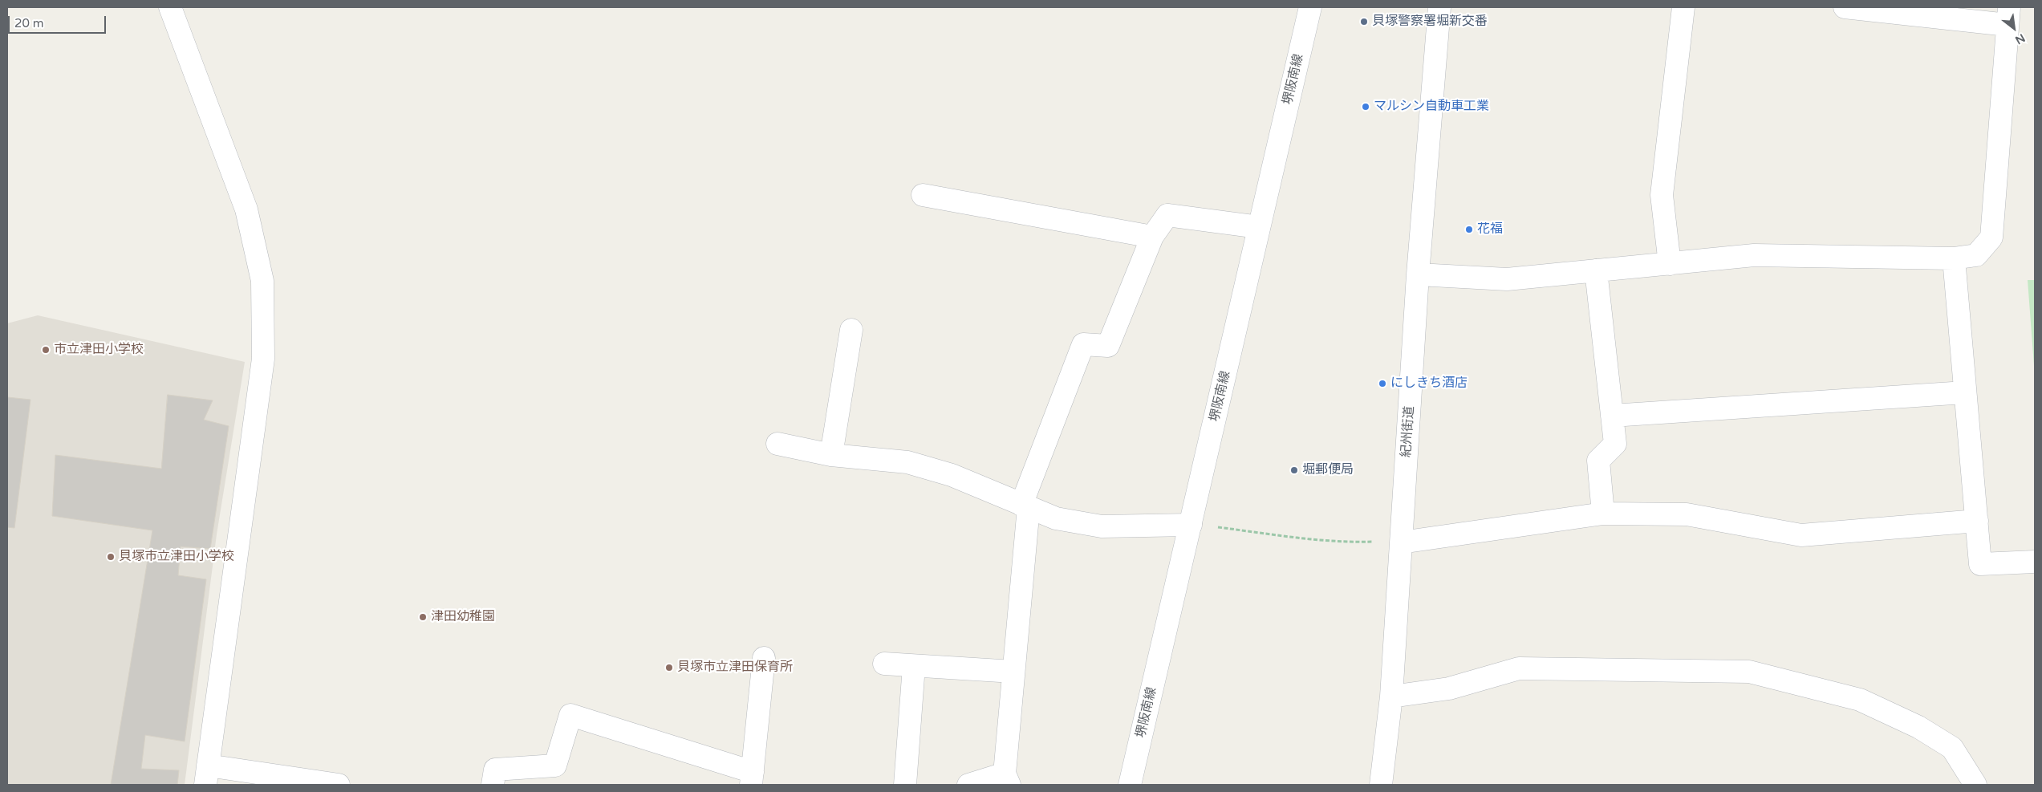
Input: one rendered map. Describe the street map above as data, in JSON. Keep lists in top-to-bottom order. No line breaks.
{"streets":{"street":["堺阪南線","紀州街道"]},"places":["貝塚警察署堀新交番","マルシン自動車工業","花福","市立津田小学校","にしきち酒店","堀郵便局","貝塚市立津田小学校","津田幼稚園","貝塚市立津田保育所"],"scale_bar":"20 m","north":"bottom right"}
